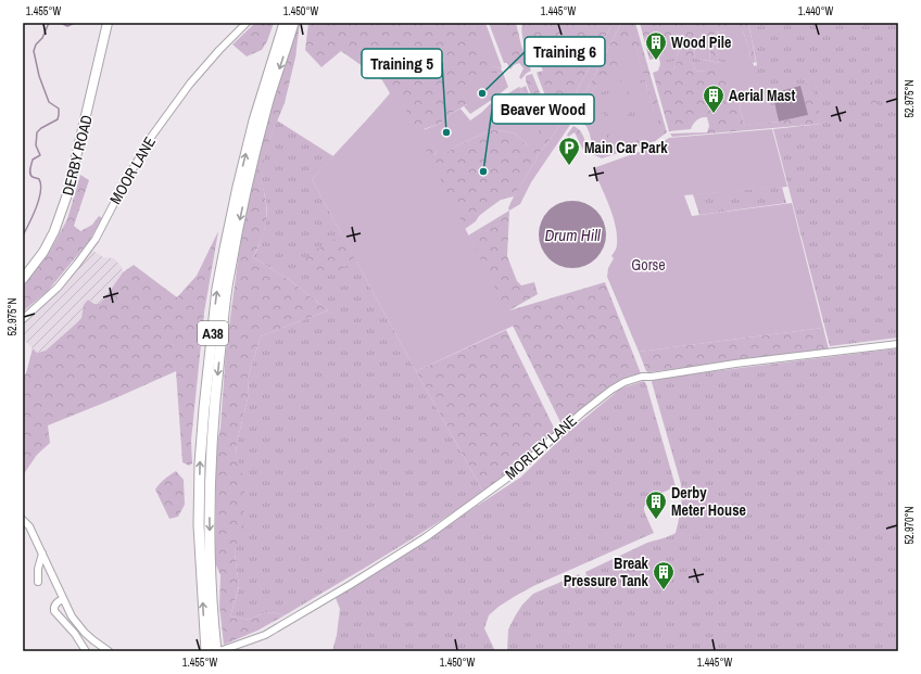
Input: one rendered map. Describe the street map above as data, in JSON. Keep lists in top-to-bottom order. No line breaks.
{"streets":{"highway":["A38"],"main road":["DERBY ROAD"],"street":["MOOR LANE","MORLEY LANE"]},"crossings":[["A38","MORLEY LANE"]],"water":["Drum Hill"],"parks":["Gorse"],"places":{"building":["Wood Pile","Aerial Mast","Derby Meter House","Break Pressure Tank"],"other":["Training 6","Training 5","Beaver Wood"],"parking":["Main Car Park"]},"coordinates":["1.455°W","1.450°W","1.445°W","1.440°W","52.975°N","52.970°N"]}
